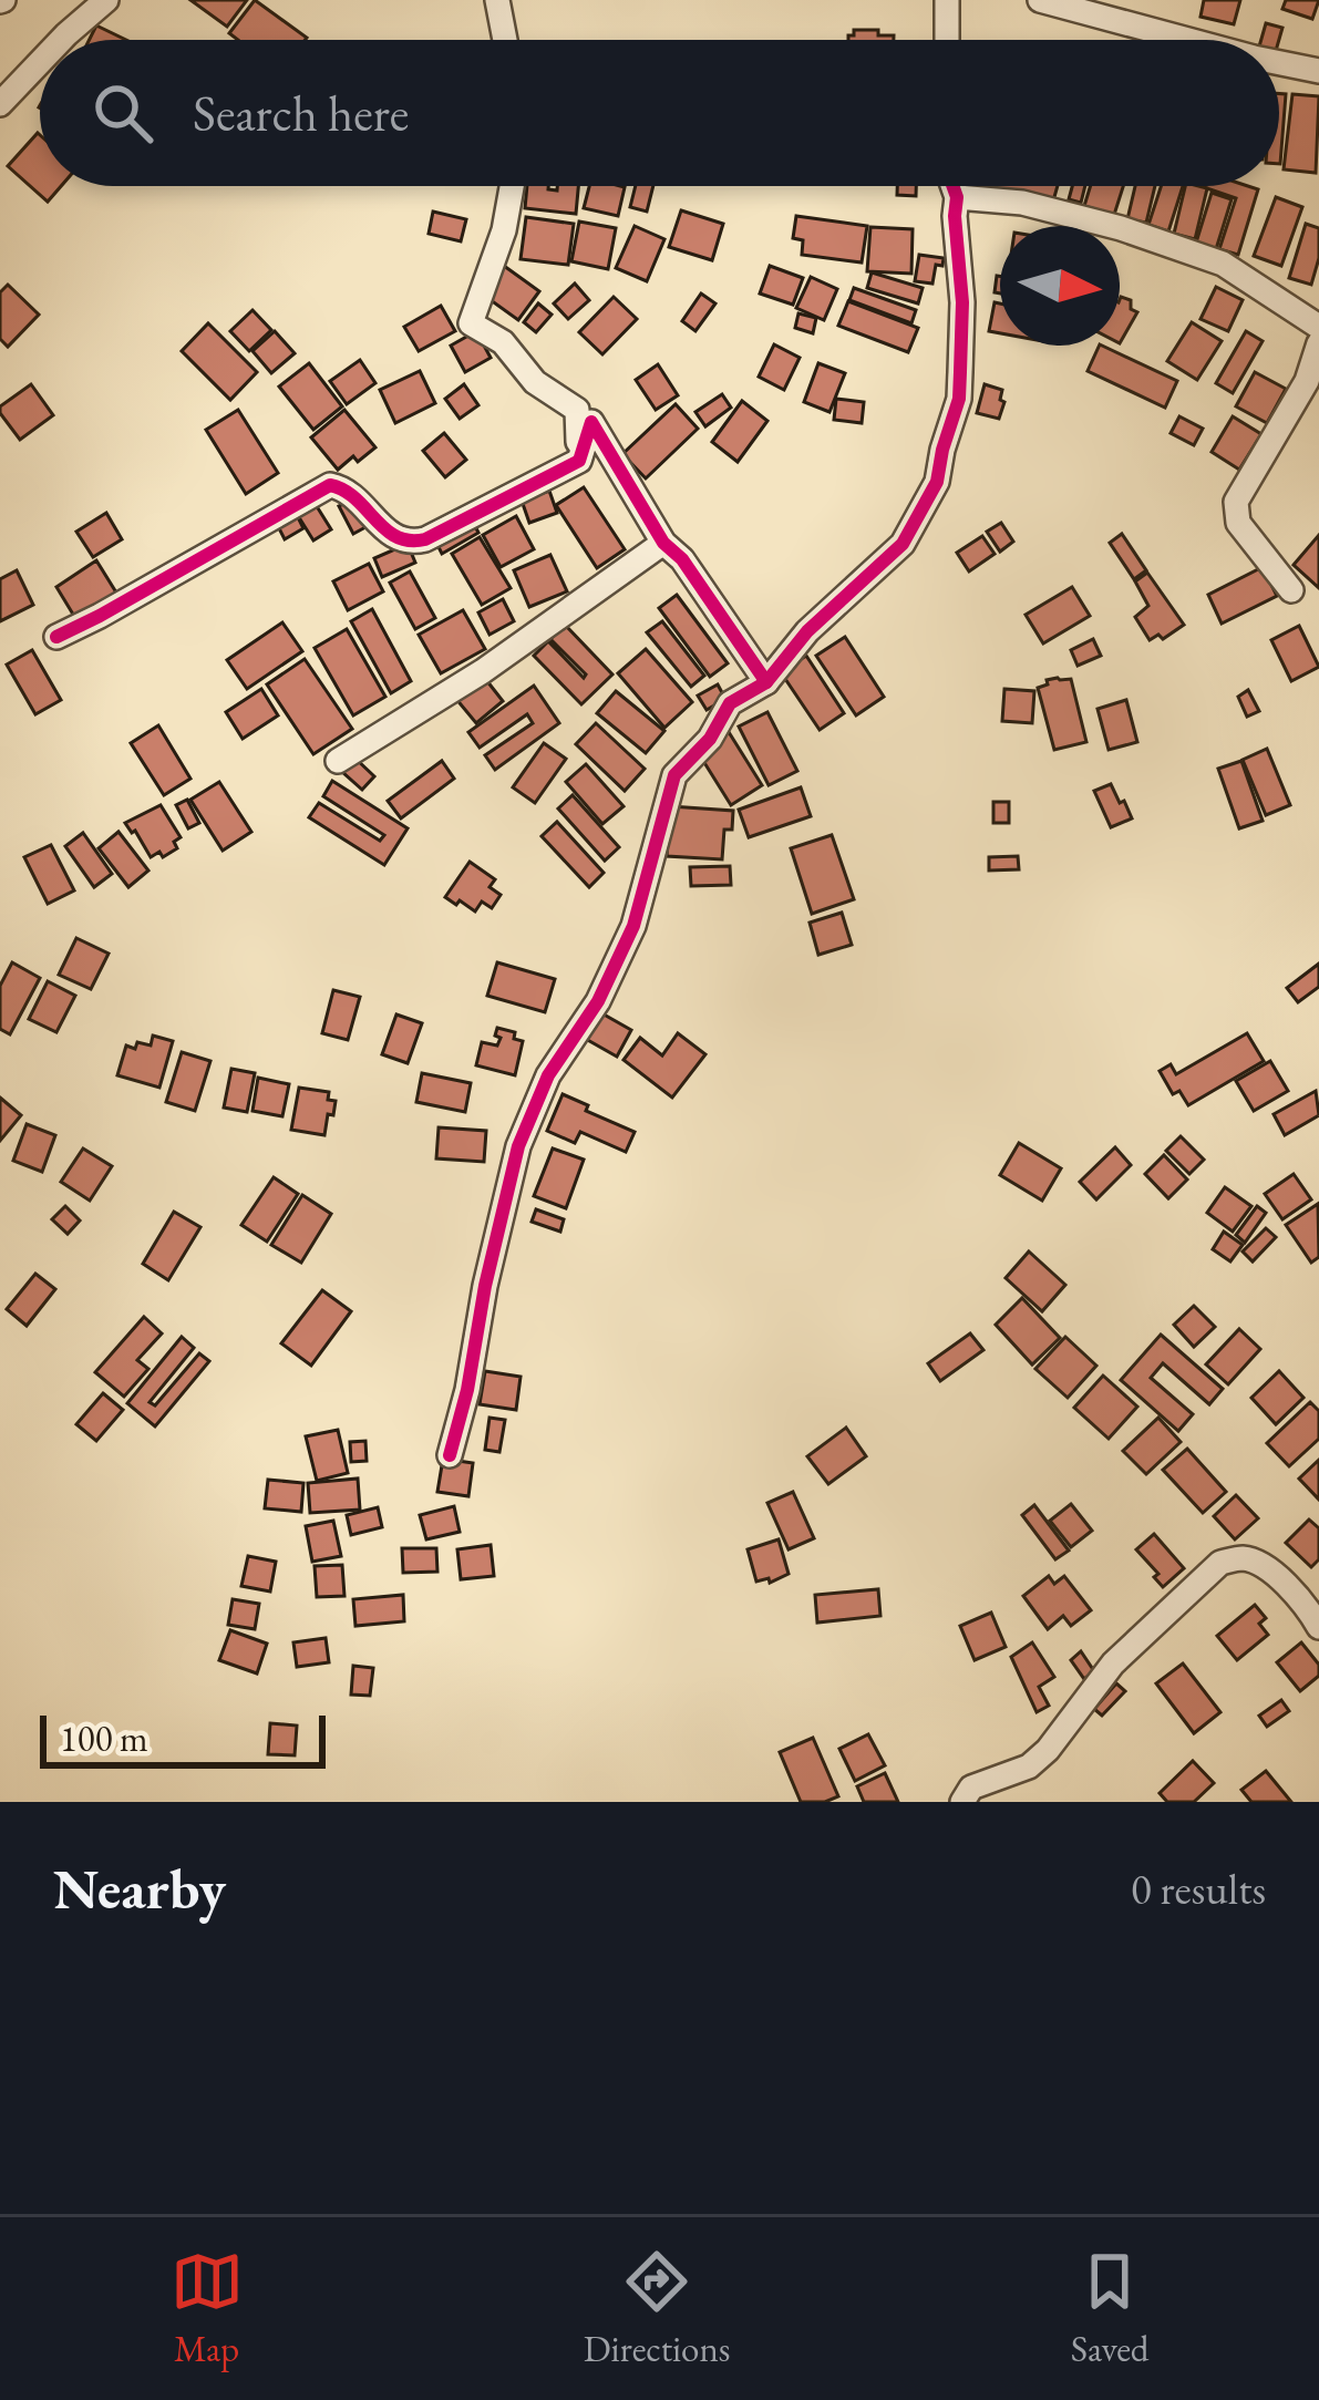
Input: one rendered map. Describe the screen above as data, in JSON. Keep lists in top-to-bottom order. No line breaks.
{"scale_bar":"100 m","north":"right","page":{"search":"Search here","scale":"100 m","heading":["Nearby","0 results"],"nav":["Map","Directions","Saved"]}}
